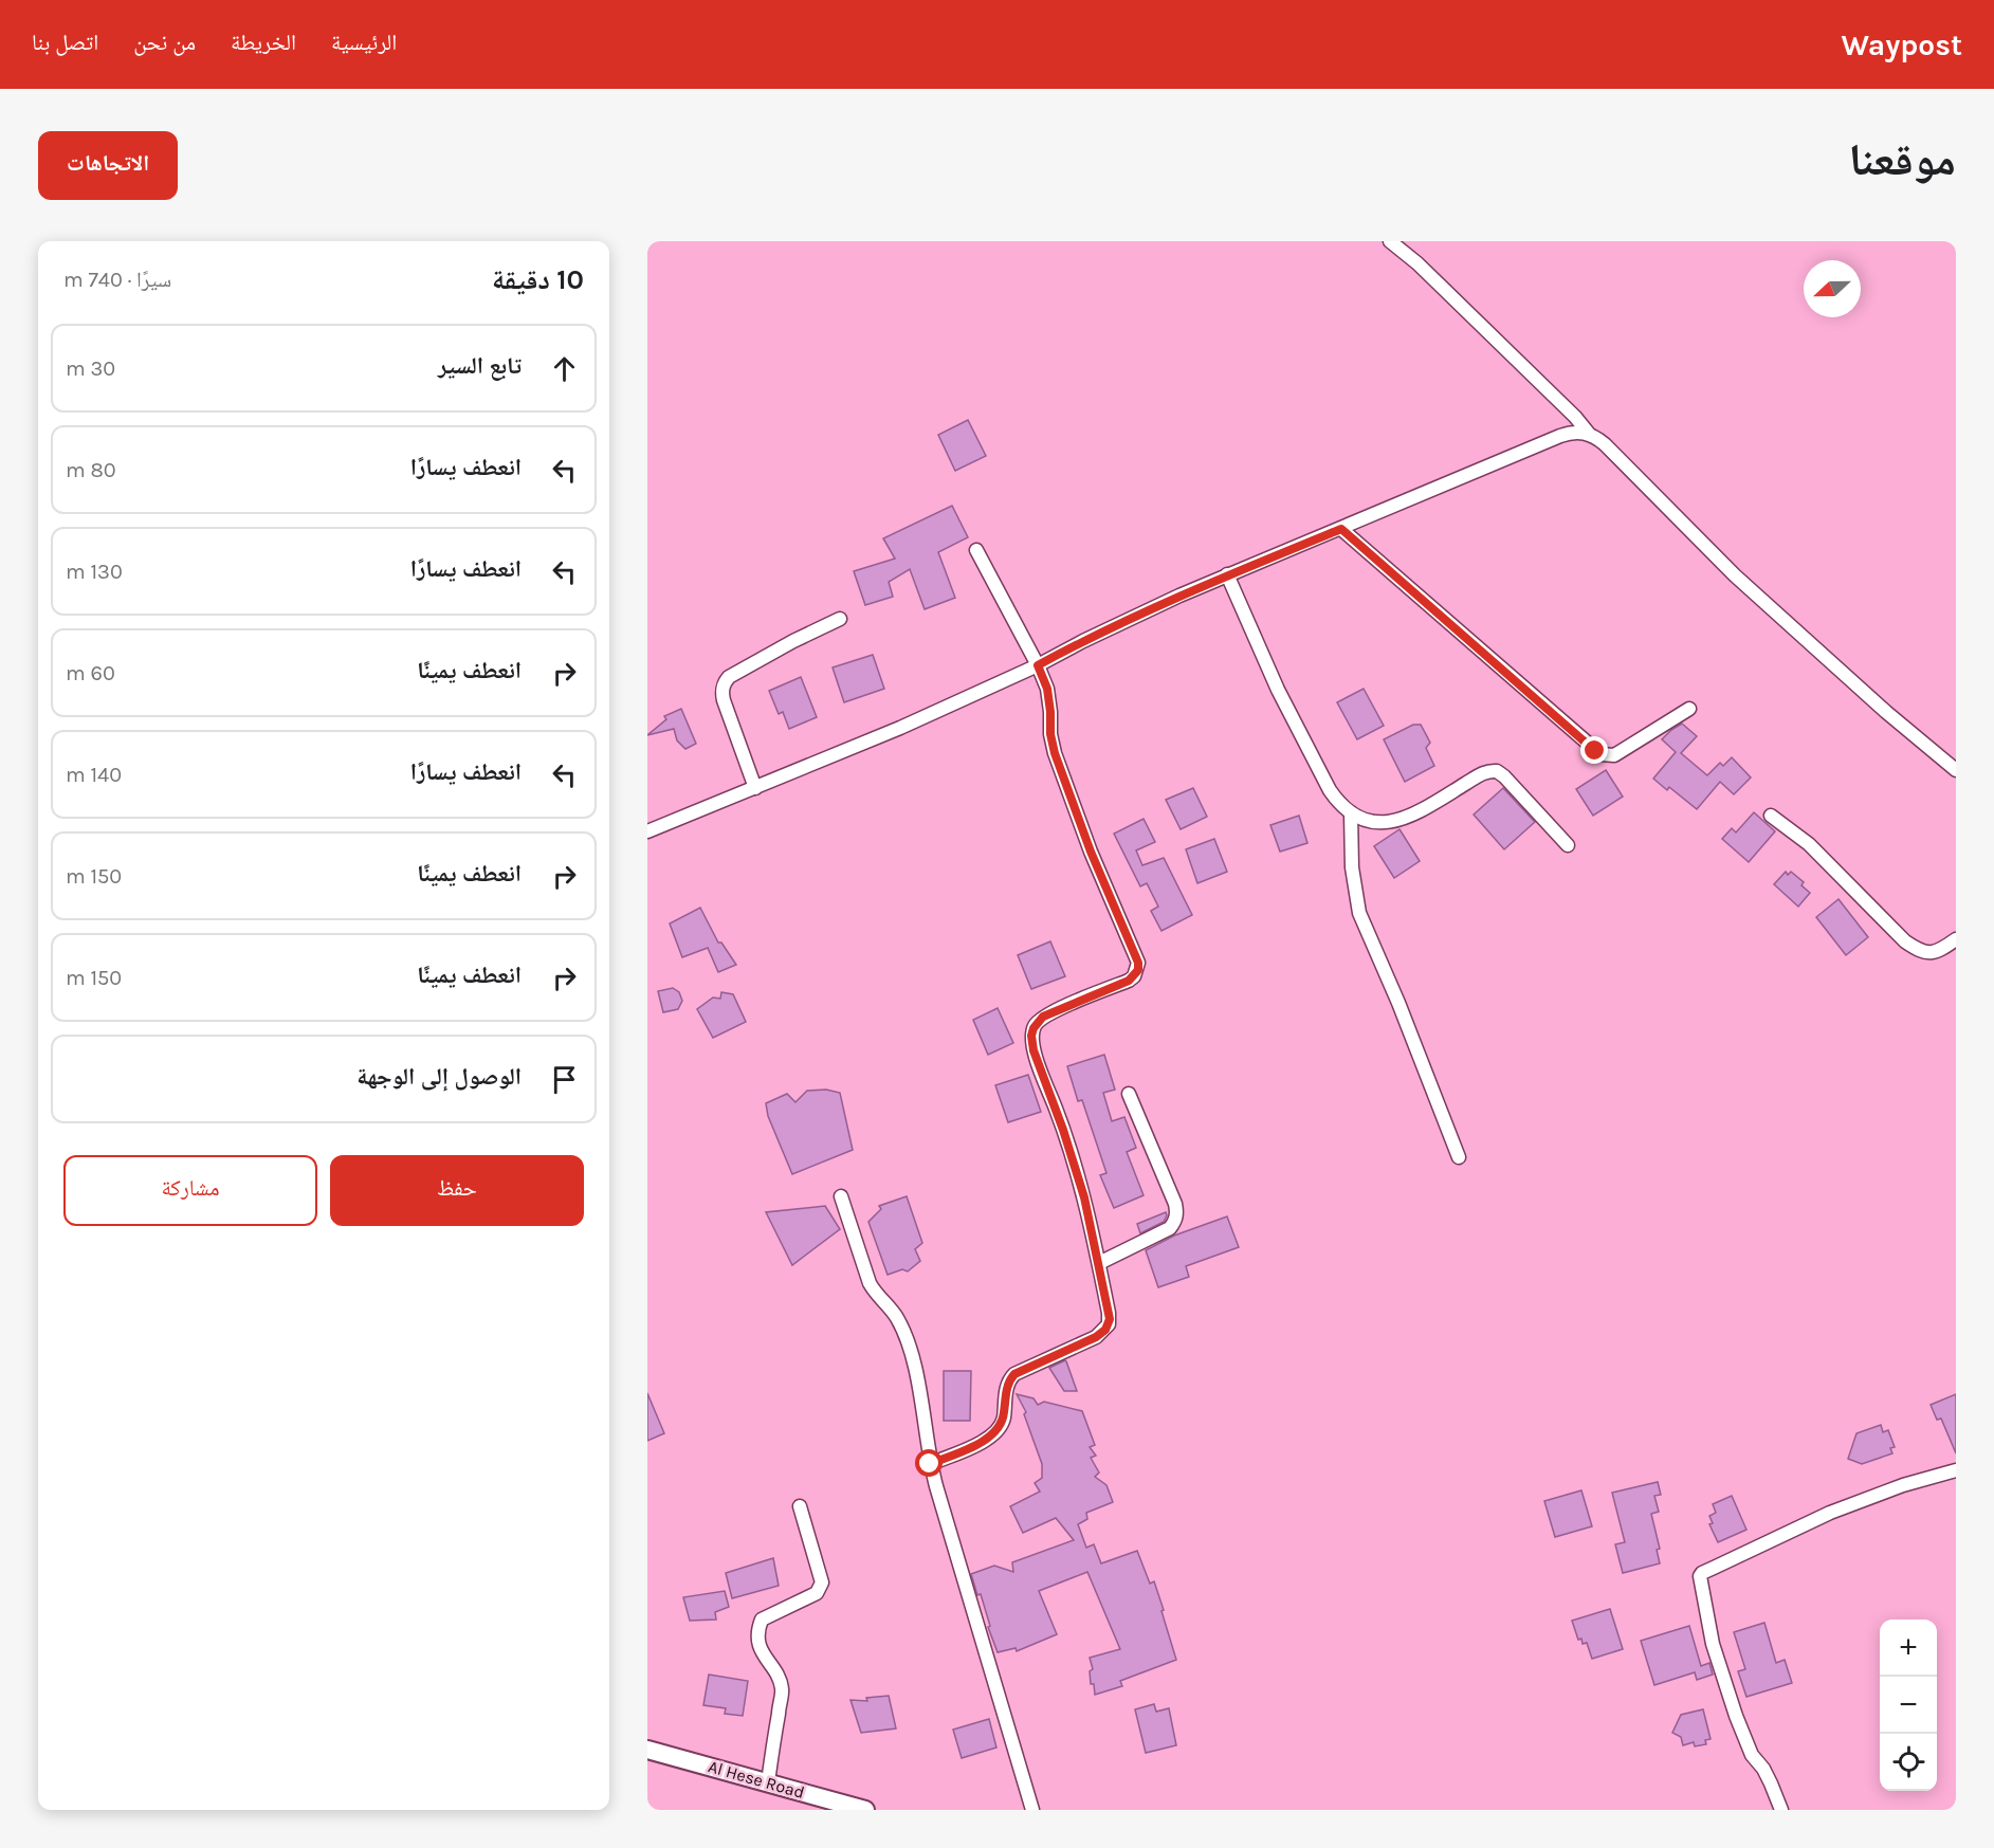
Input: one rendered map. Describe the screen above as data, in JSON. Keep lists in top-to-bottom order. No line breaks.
{"streets":{"street":["Al Hese Road"]},"north":"left","page":{"header":"Waypost","nav":["الرئيسية","الخريطة","من نحن","اتصل بنا"],"title":"موقعنا","buttons":["الاتجاهات",["حفظ","مشاركة"]],"heading":["10 دقيقة","سيرًا · 740 m"],"list":[["تابع السير","30 m"],["انعطف يسارًا","80 m"],["انعطف يسارًا","130 m"],["انعطف يمينًا","60 m"],["انعطف يسارًا","140 m"],["انعطف يمينًا","150 m"],["انعطف يمينًا","150 m"],"الوصول إلى الوجهة"],"map_buttons":["+","−"]}}
